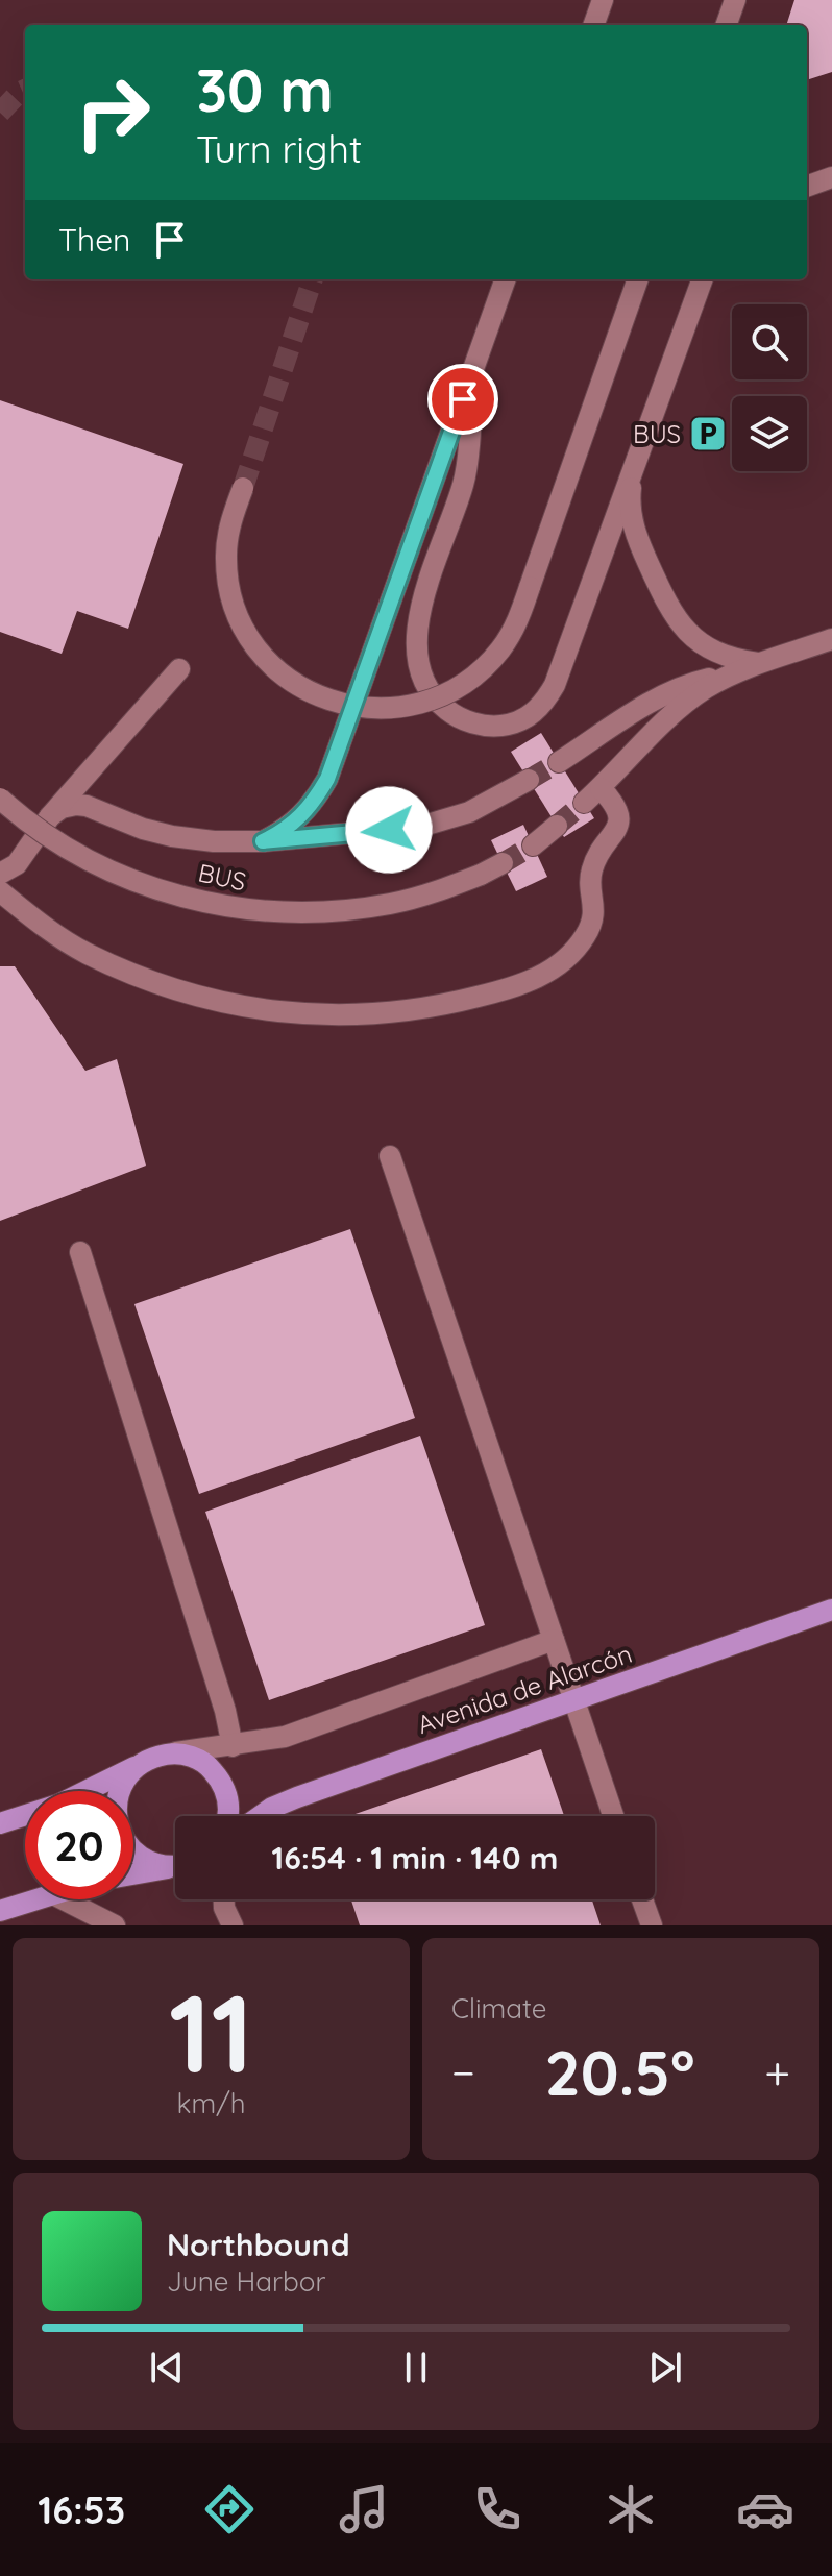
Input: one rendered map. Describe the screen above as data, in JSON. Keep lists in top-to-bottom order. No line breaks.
{"streets":{"main road":["Avenida de Alarcón"],"lane":["BUS"]},"places":{"parking":["BUS"]},"page":{"turn":["30 m","Turn right"],"then":"Then","limit":"20","trip":"16:54 · 1 min · 140 m","tile":[["11","km/h"],"Climate"],"heat":["−","20.5°","+"],"song":["Northbound","June Harbor"],"tabs":"16:53"}}
